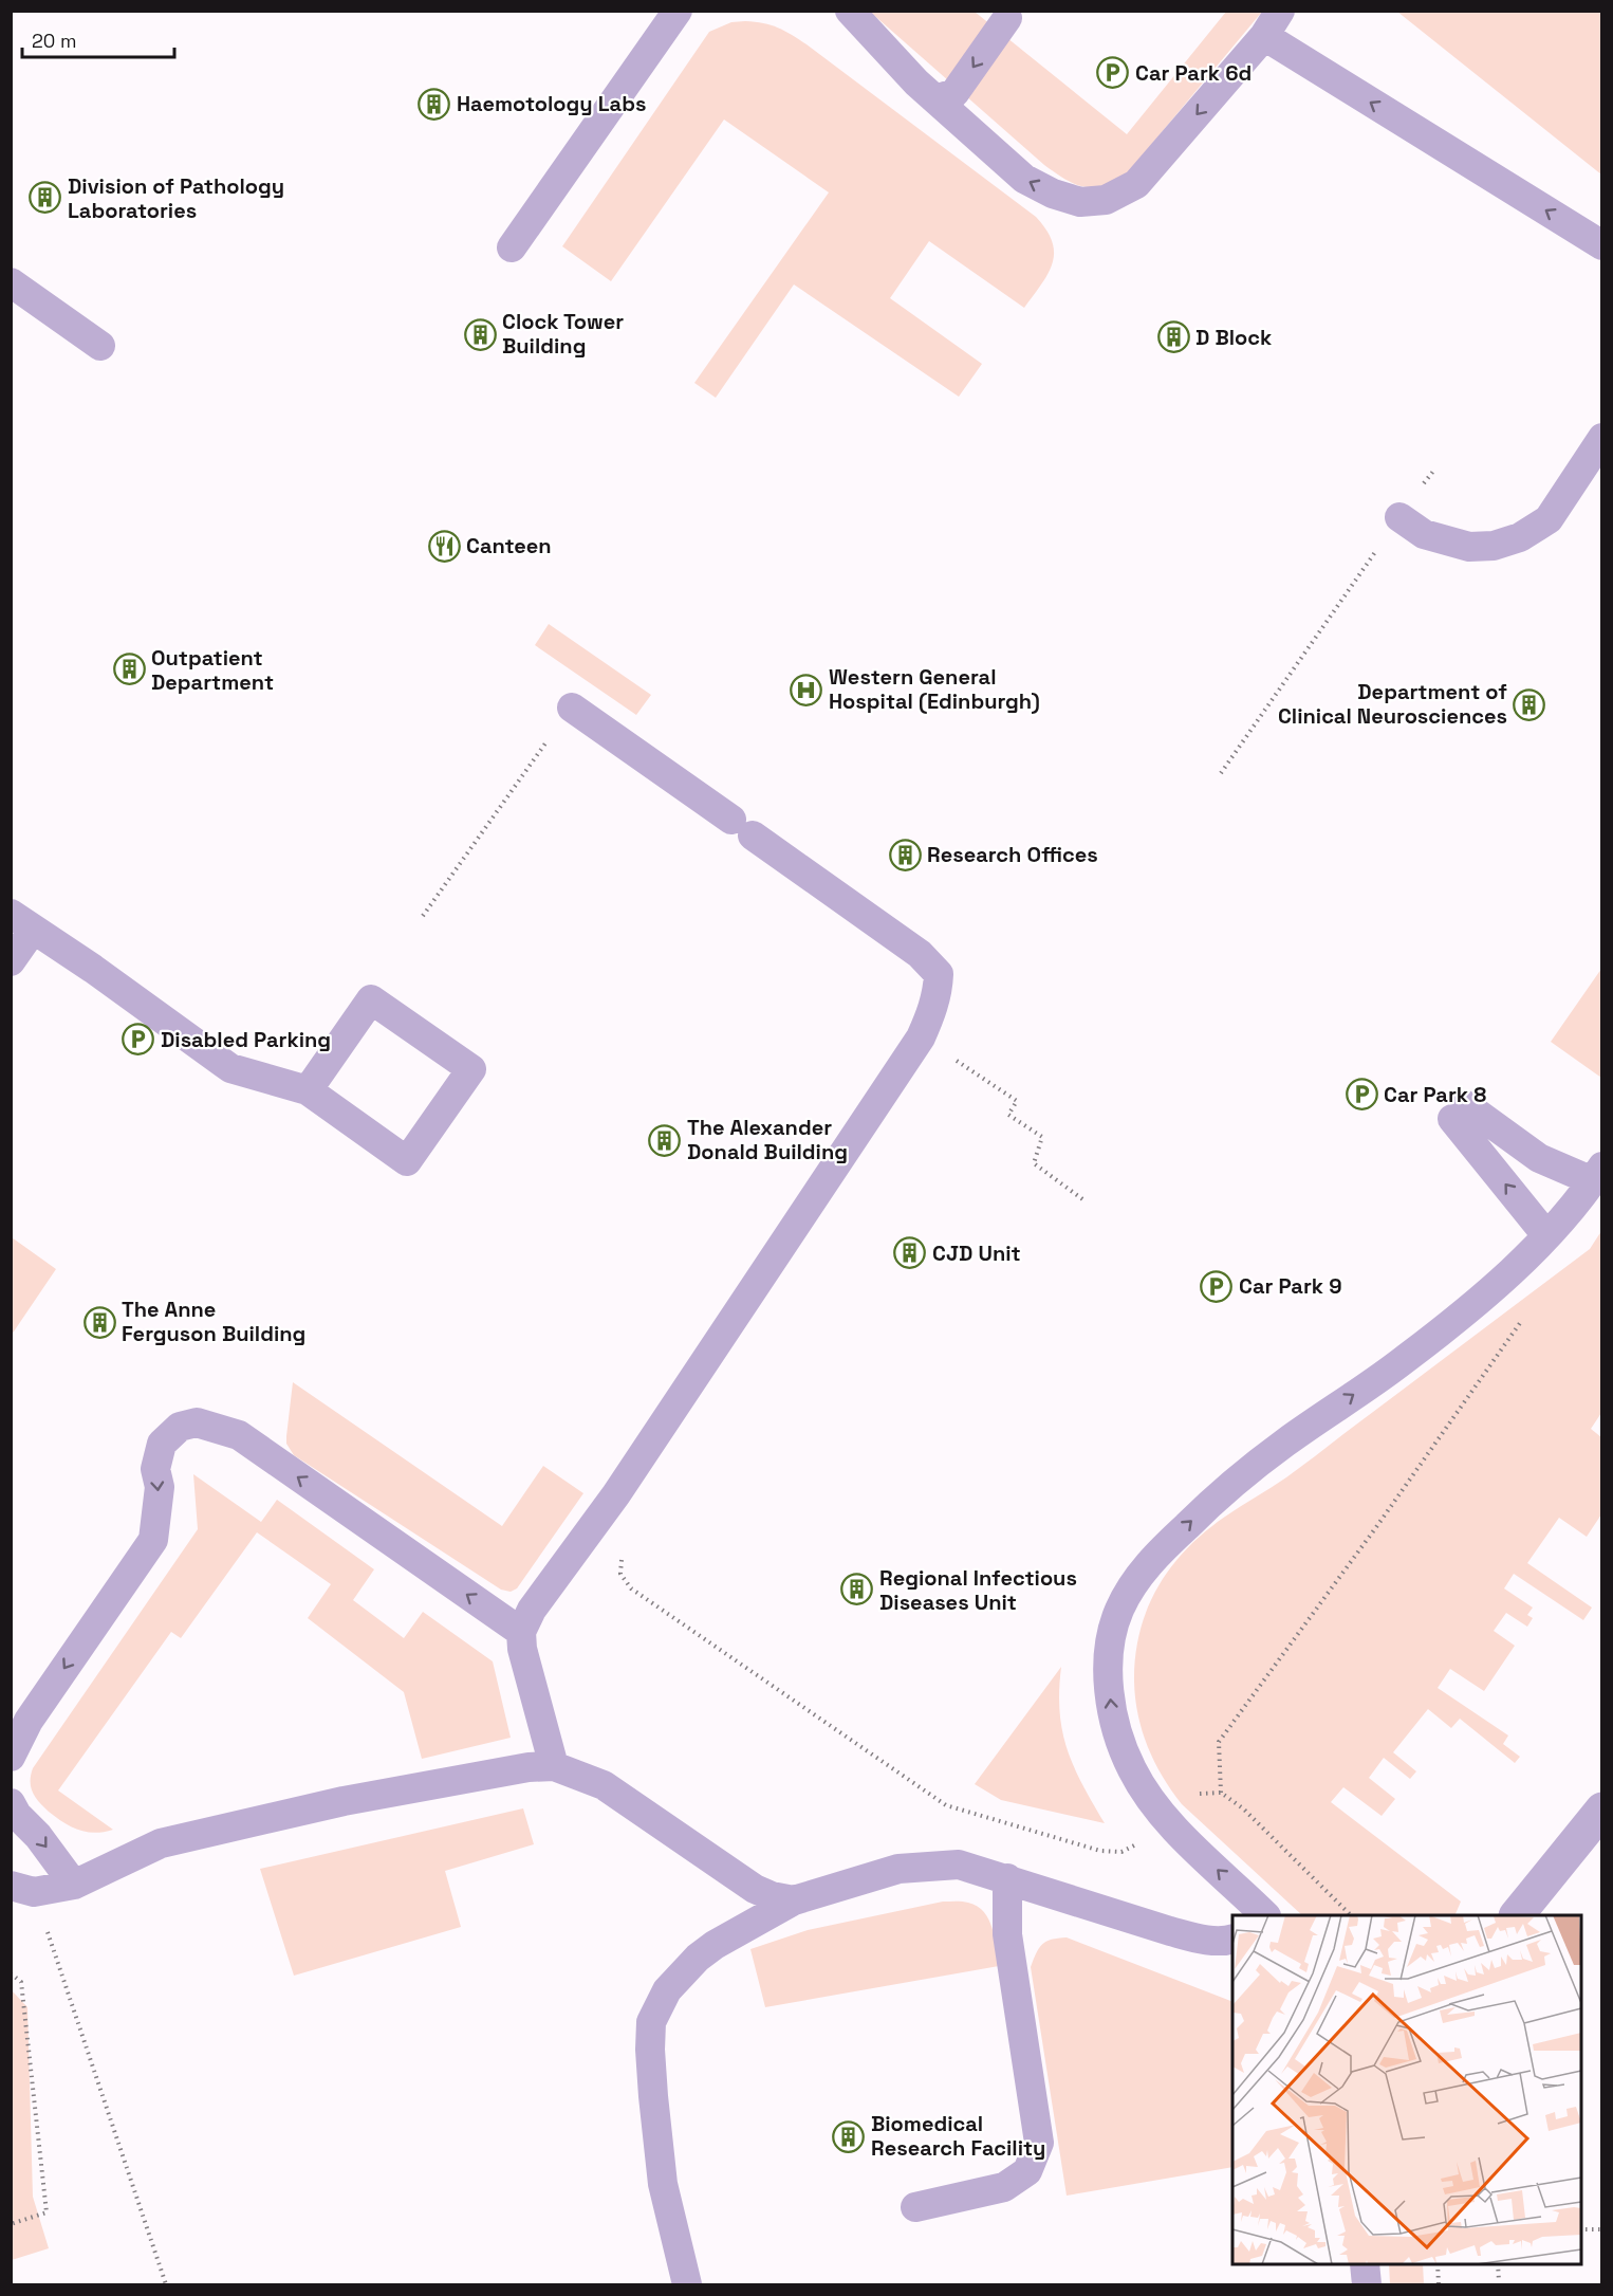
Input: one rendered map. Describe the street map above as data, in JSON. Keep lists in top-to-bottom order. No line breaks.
{"places":{"parking":["Car Park 6d","Disabled Parking","Car Park 8","Car Park 9"],"building":["Haemotology Labs","Division of Pathology Laboratories","Clock Tower Building","D Block","Outpatient Department","Department of Clinical Neurosciences","Research Offices","The Alexander Donald Building","CJD Unit","The Anne Ferguson Building","Regional Infectious Diseases Unit","Biomedical Research Facility"],"restaurant":["Canteen"],"hospital":["Western General Hospital (Edinburgh)"]},"scale_bar":"20 m"}
